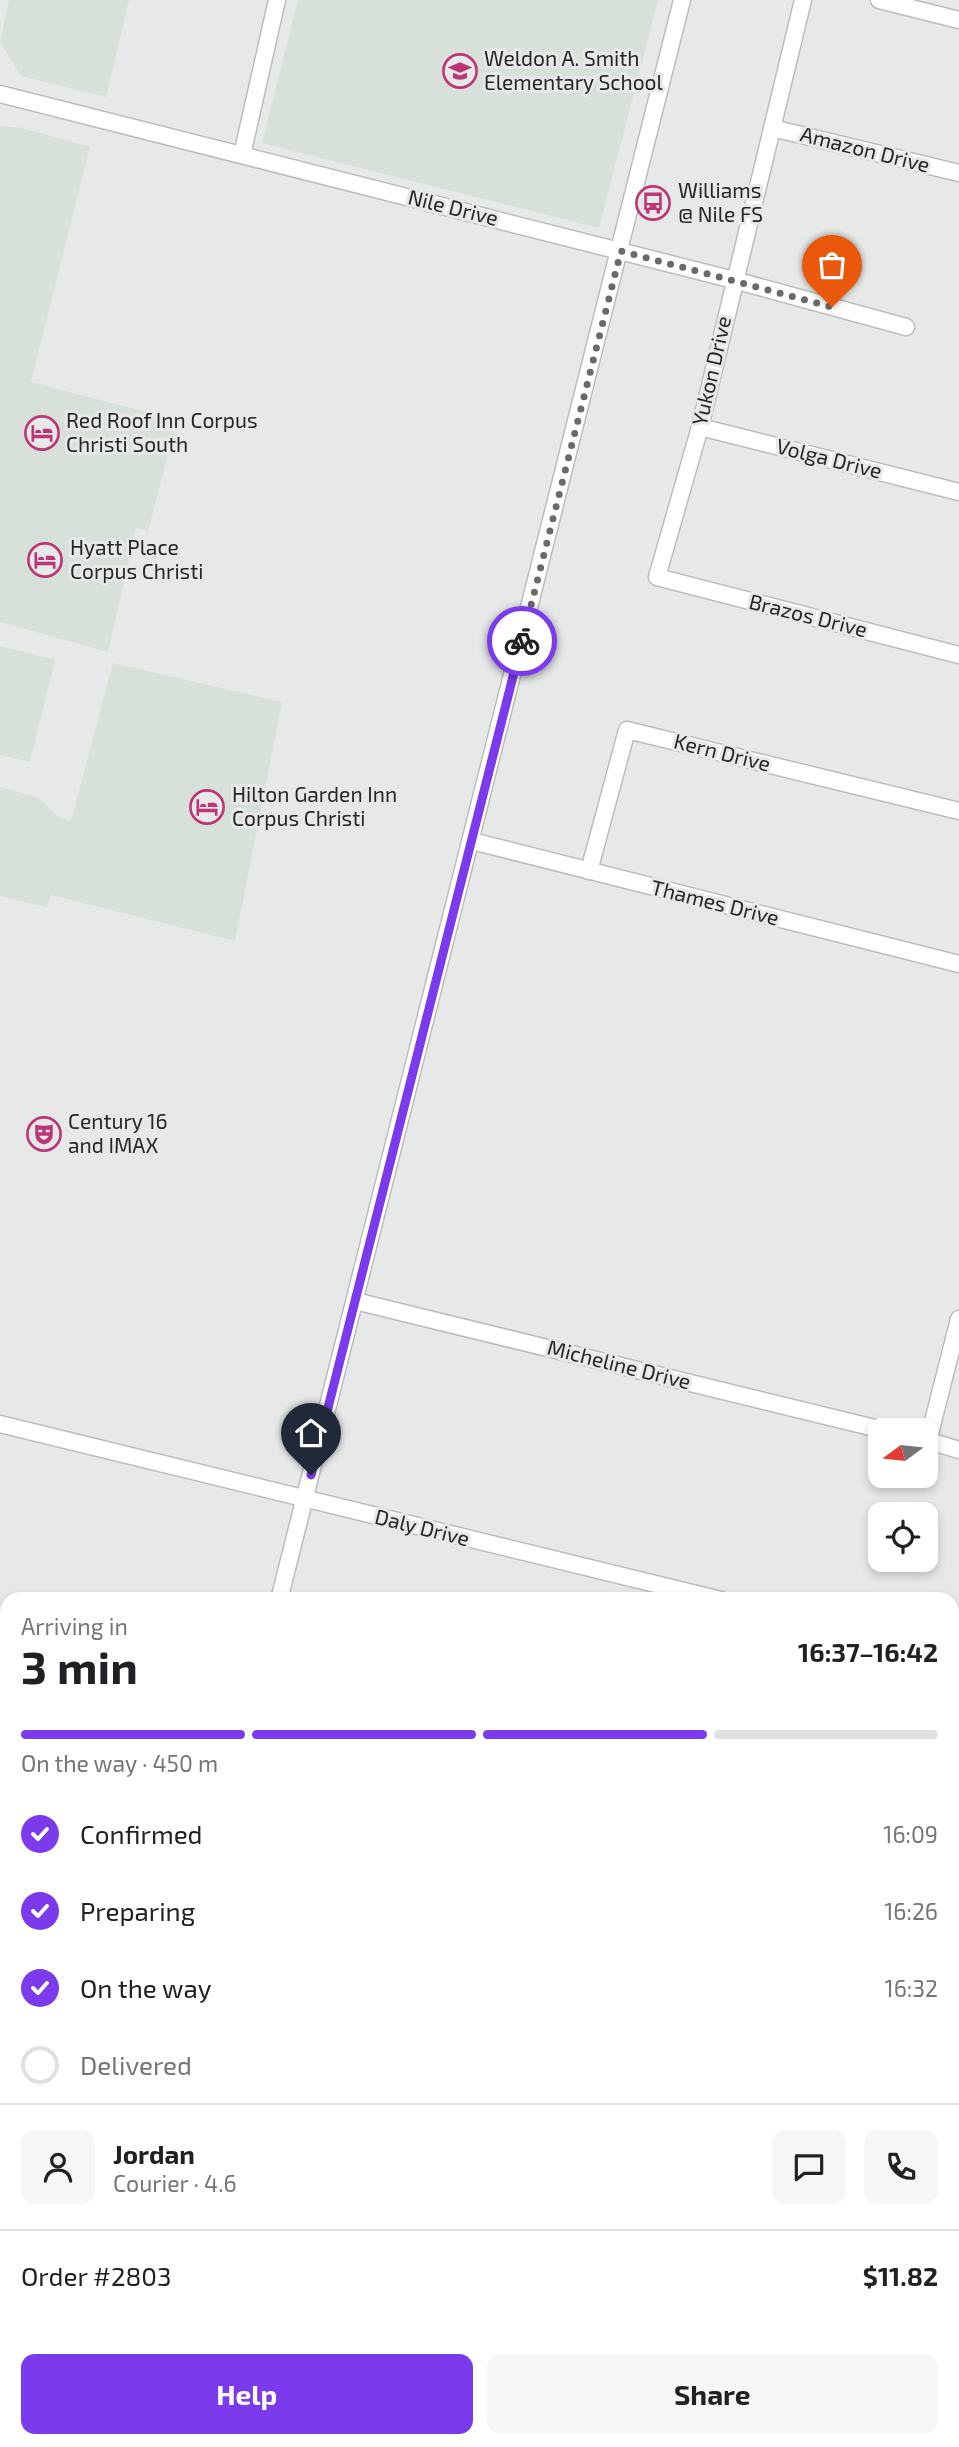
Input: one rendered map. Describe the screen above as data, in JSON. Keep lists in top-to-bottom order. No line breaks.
{"streets":{"street":["Amazon Drive","Nile Drive","Yukon Drive","Volga Drive","Brazos Drive","Kern Drive","Thames Drive","Micheline Drive","Daly Drive"]},"crossings":[["Amazon Drive","Yukon Drive"],["Nile Drive","Yukon Drive"],["Yukon Drive","Volga Drive"],["Yukon Drive","Brazos Drive"],["Kern Drive","Thames Drive"]],"places":{"school or university":["Weldon A. Smith Elementary School"],"bus stop":["Williams @ Nile FS"],"hotel":["Red Roof Inn Corpus Christi South","Hyatt Place Corpus Christi","Hilton Garden Inn Corpus Christi"],"theatre":["Century 16 and IMAX"]},"north":"left","page":{"heading":["3 min","Arriving in","16:37–16:42"],"panel":["Jordan","Courier · 4.6","Order #2803","$11.82"],"bar":"On the way · 450 m","list":[["Confirmed","16:09"],["Preparing","16:26"],["On the way","16:32"],"Delivered"],"buttons":["Help","Share"]}}
